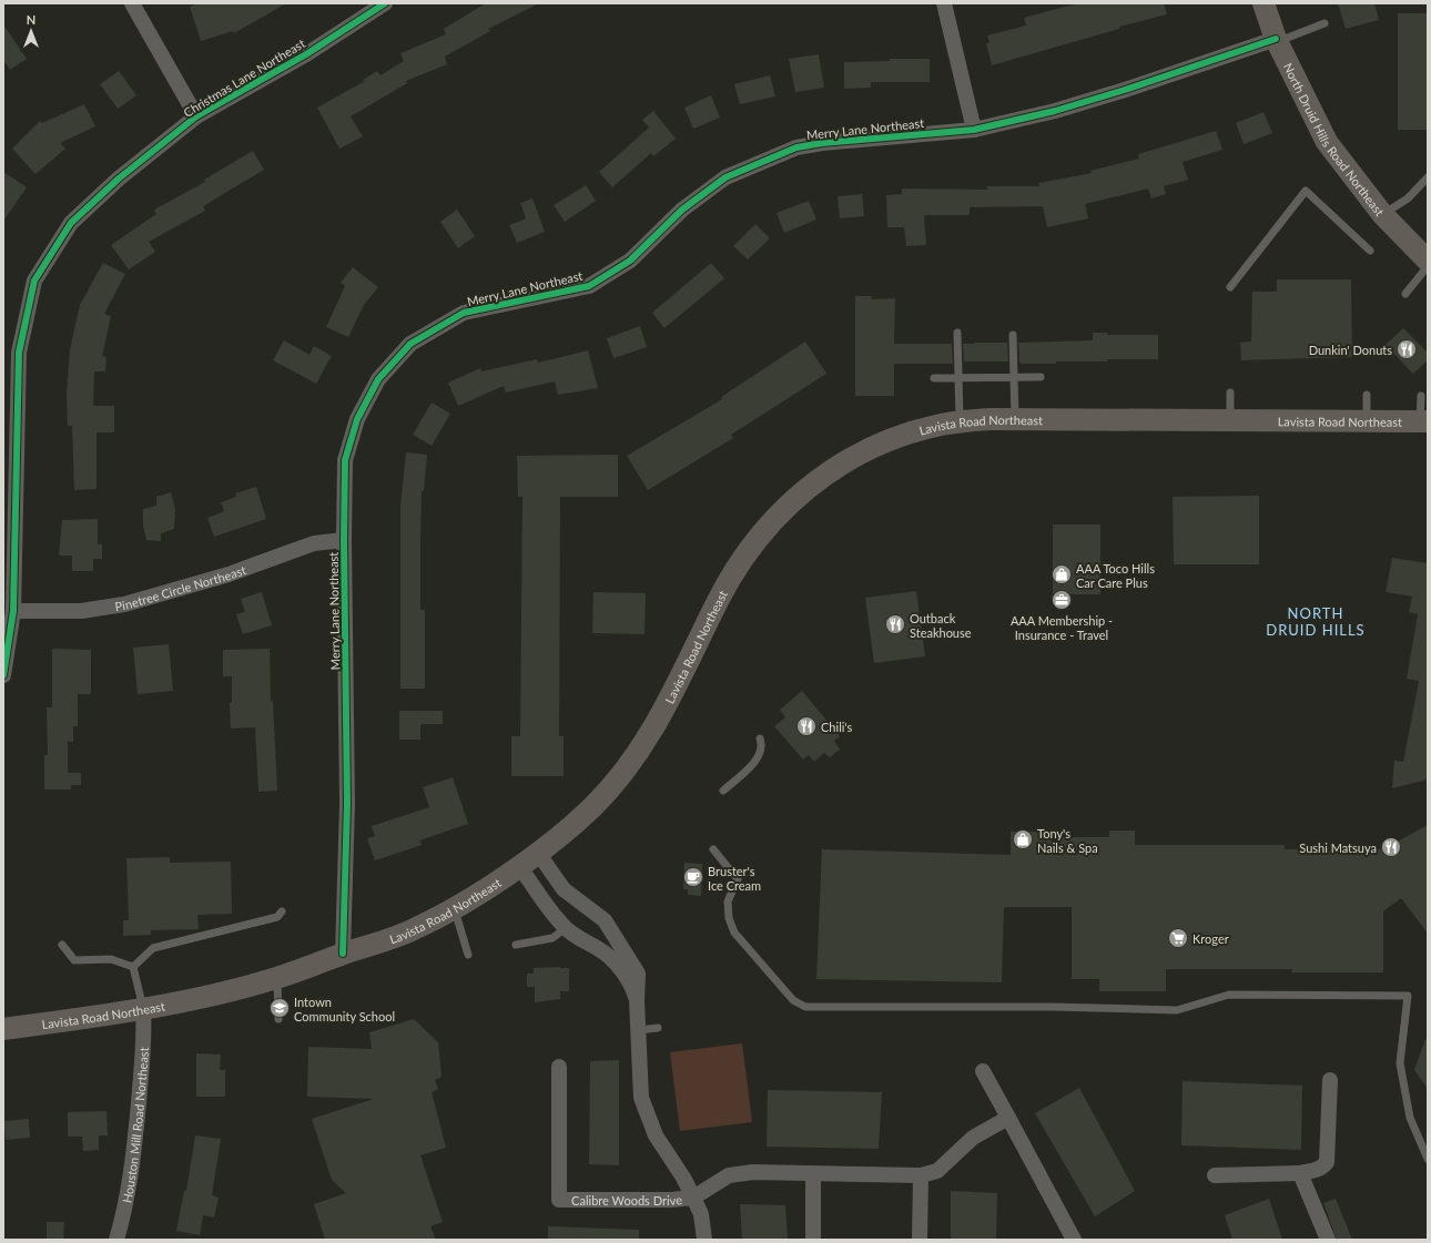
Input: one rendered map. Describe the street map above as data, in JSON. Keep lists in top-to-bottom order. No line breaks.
{"streets":{"main road":["North Druid Hills Road Northeast","Lavista Road Northeast"],"street":["Christmas Lane Northeast","Merry Lane Northeast","Pinetree Circle Northeast","Houston Mill Road Northeast","Calibre Woods Drive"]},"crossings":[["Christmas Lane Northeast","Pinetree Circle Northeast"],["Merry Lane Northeast","North Druid Hills Road Northeast"],["Merry Lane Northeast","Lavista Road Northeast"],["Merry Lane Northeast","Pinetree Circle Northeast"],["Lavista Road Northeast","Houston Mill Road Northeast"],["Lavista Road Northeast","Calibre Woods Drive"]],"districts":["NORTH DRUID HILLS"],"places":{"restaurant":["Dunkin' Donuts","Outback Steakhouse","Chili's","Sushi Matsuya"],"shop":["AAA Toco Hills Car Care Plus","Tony's Nails & Spa"],"office":["AAA Membership - Insurance - Travel"],"cafe":["Bruster's Ice Cream"],"supermarket":["Kroger"],"school or university":["Intown Community School"]},"north":"top"}
